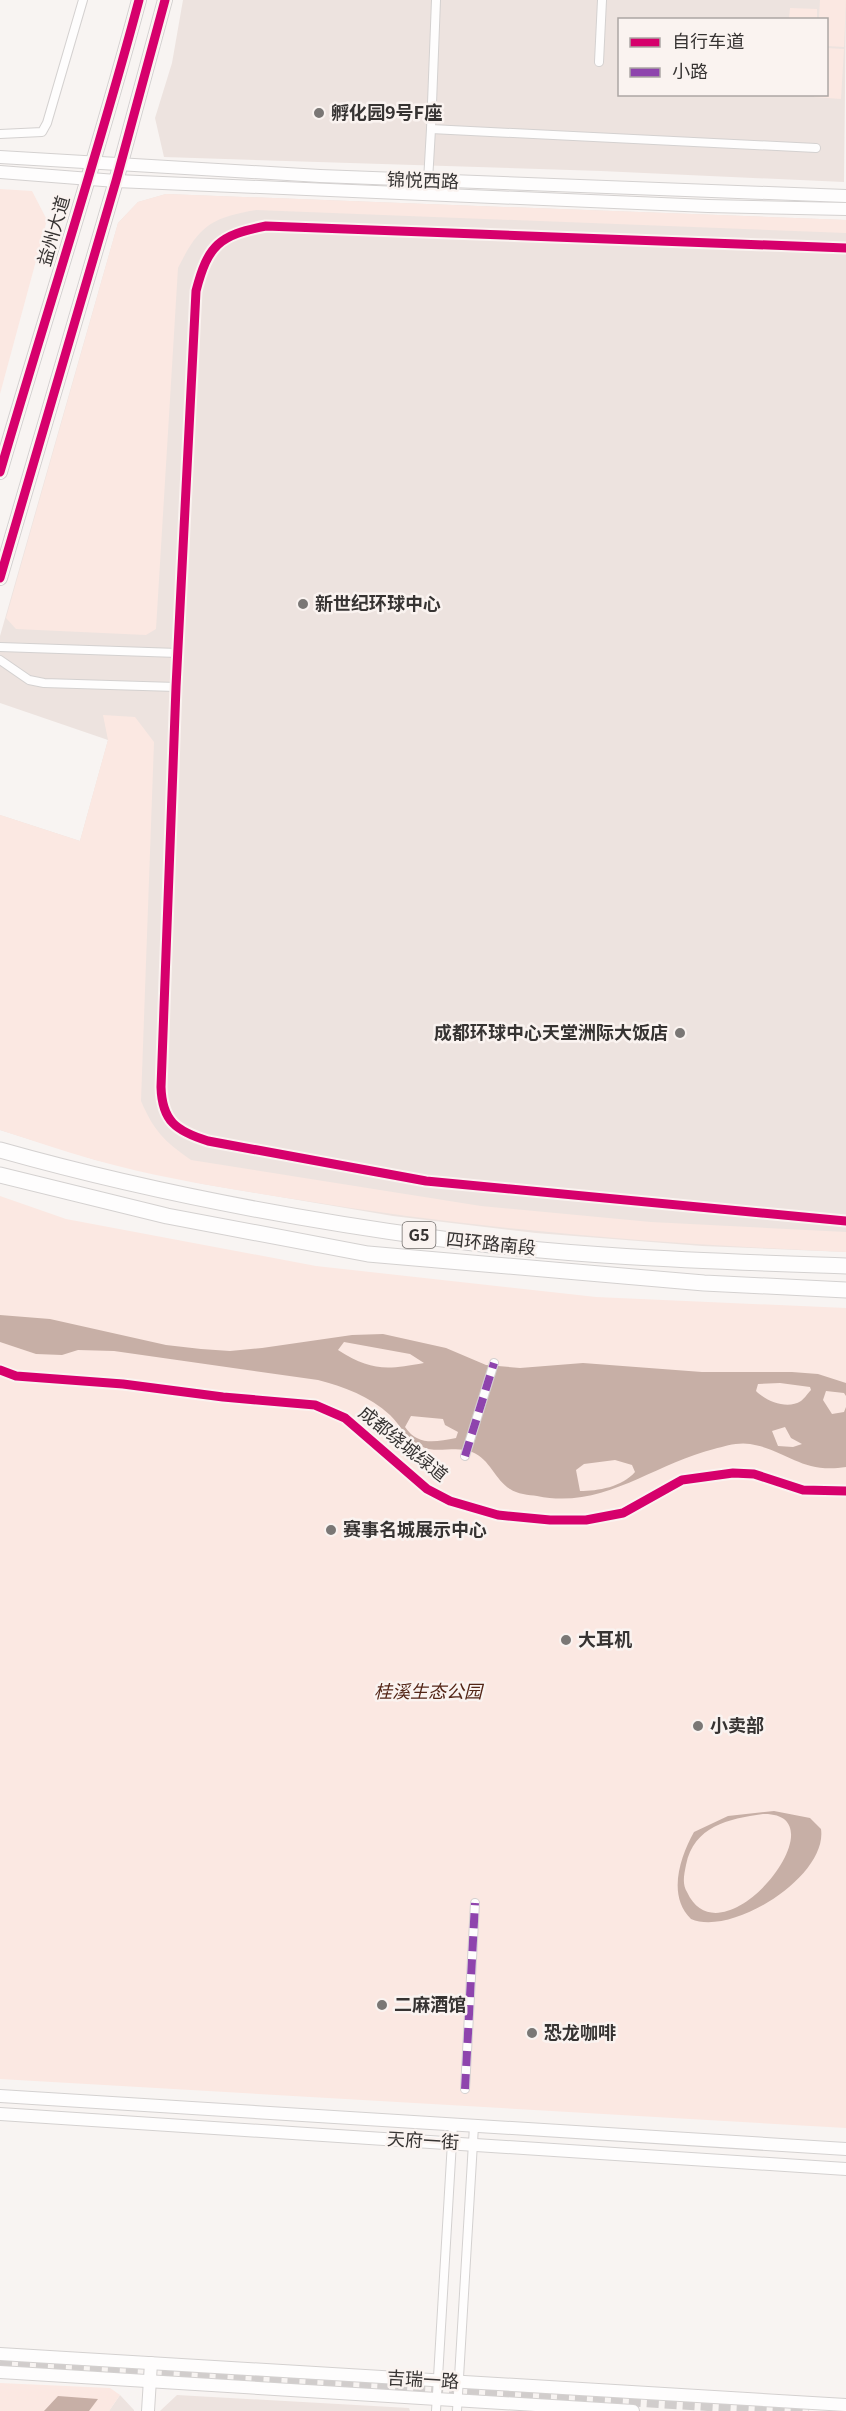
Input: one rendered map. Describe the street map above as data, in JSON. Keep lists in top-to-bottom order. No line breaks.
{"streets":{"highway":["G5","四环路南段"],"main road":["锦悦西路","益州大道","天府一街","吉瑞一路"],"cycle path":["成都绕城绿道"]},"crossings":[["锦悦西路","益州大道"]],"parks":["桂溪生态公园"],"places":["孵化园9号F座","新世纪环球中心","成都环球中心天堂洲际大饭店","赛事名城展示中心","大耳机","小卖部","二麻酒馆","恐龙咖啡"],"legend":["自行车道","小路"]}
